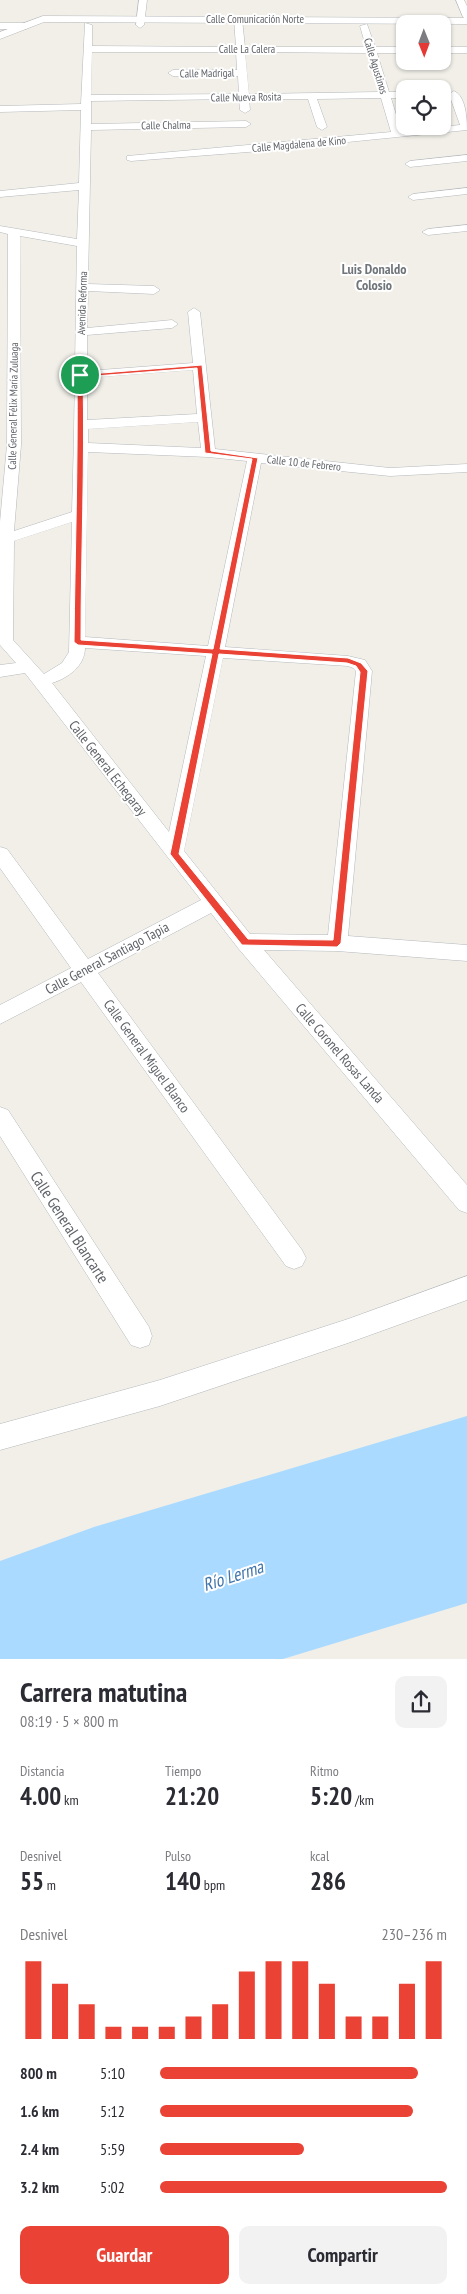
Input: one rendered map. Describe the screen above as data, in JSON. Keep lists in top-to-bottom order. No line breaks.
{"streets":{"street":["Calle Comunicación Norte","Calle La Calera","Calle Agustinos","Calle Madrigal","Calle Nueva Rosita","Calle Chalma","Calle Magdalena de Kino","Avenida Reforma","Calle General Félix María Zuluaga","Calle 10 de Febrero","Calle General Echegaray","Calle General Santiago Tapia","Calle Coronel Rosas Landa","Calle General Miguel Blanco","Calle General Blancarte"]},"crossings":[["Calle Comunicación Norte","Calle Agustinos"],["Calle Comunicación Norte","Avenida Reforma"],["Calle La Calera","Calle Agustinos"],["Calle La Calera","Avenida Reforma"],["Calle Agustinos","Calle Nueva Rosita"],["Calle Nueva Rosita","Avenida Reforma"],["Calle Chalma","Calle Magdalena de Kino"],["Calle Chalma","Avenida Reforma"],["Avenida Reforma","Calle 10 de Febrero"],["Avenida Reforma","Calle General Echegaray"],["Calle General Félix María Zuluaga","Calle General Echegaray"],["Calle General Echegaray","Calle General Santiago Tapia"],["Calle General Echegaray","Calle Coronel Rosas Landa"],["Calle General Santiago Tapia","Calle Coronel Rosas Landa"],["Calle General Santiago Tapia","Calle General Miguel Blanco"]],"districts":["Luis Donaldo Colosio"],"water":["Río Lerma"],"north":"bottom","page":{"heading":["Carrera matutina","08:19 · 5 × 800 m"],"stats":[["Distancia","4.00 km"],["Tiempo","21:20"],["Ritmo","5:20 /km"],["Desnivel","55 m"],["Pulso","140 bpm"],["kcal","286"]],"chart":["Desnivel","230–236 m"],"list":[{"name":"800 m","note":"5:10"},{"name":"1.6 km","note":"5:12"},{"name":"2.4 km","note":"5:59"},{"name":"3.2 km","note":"5:02"}],"buttons":["Guardar","Compartir"]}}
